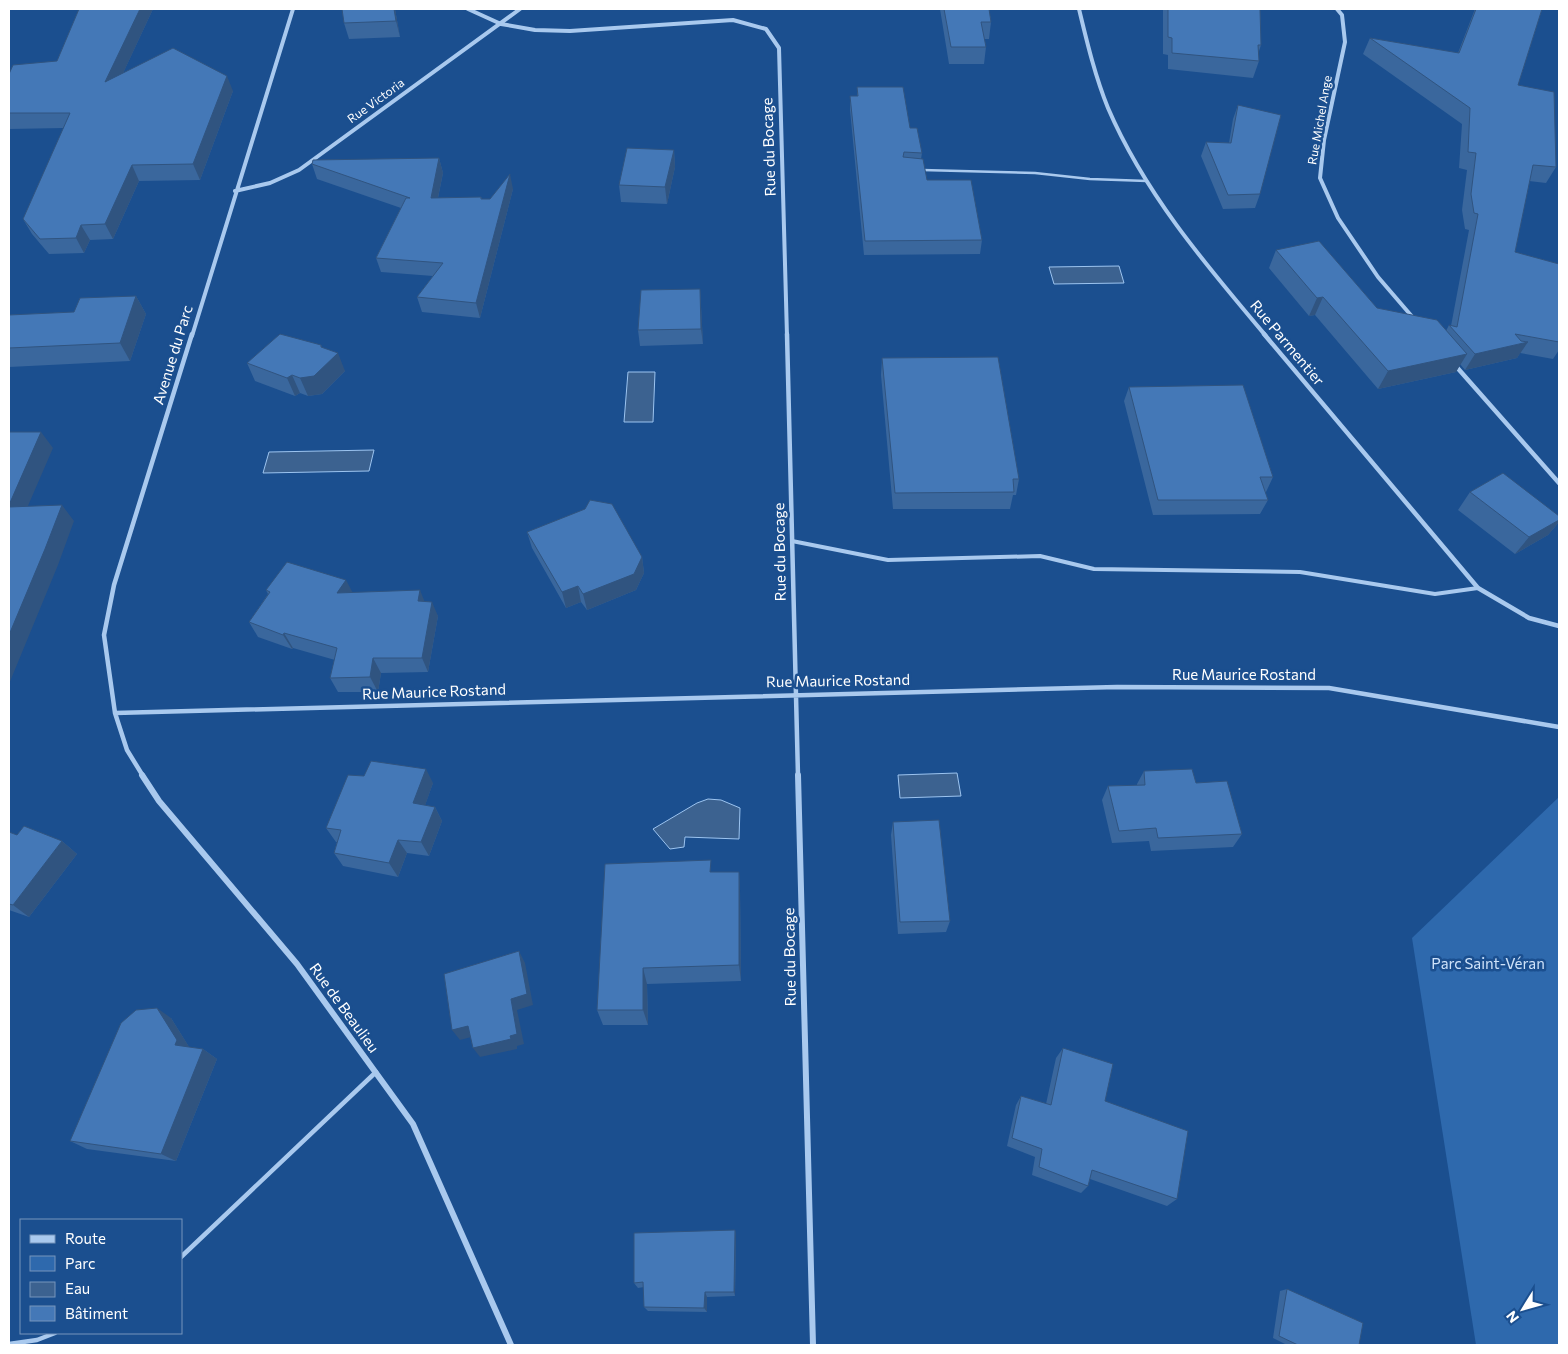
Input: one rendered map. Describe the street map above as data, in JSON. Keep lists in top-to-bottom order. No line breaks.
{"streets":{"street":["Rue Victoria","Rue Michel Ange","Rue du Bocage","Rue Parmentier","Avenue du Parc","Rue Maurice Rostand","Rue de Beaulieu"]},"crossings":[["Rue Victoria","Rue du Bocage"],["Rue Victoria","Avenue du Parc"],["Rue du Bocage","Rue Maurice Rostand"],["Avenue du Parc","Rue Maurice Rostand"],["Avenue du Parc","Rue de Beaulieu"],["Rue Maurice Rostand","Rue de Beaulieu"]],"parks":["Parc Saint-Véran"],"legend":["Route","Parc","Eau","Bâtiment"],"north":"bottom left"}
